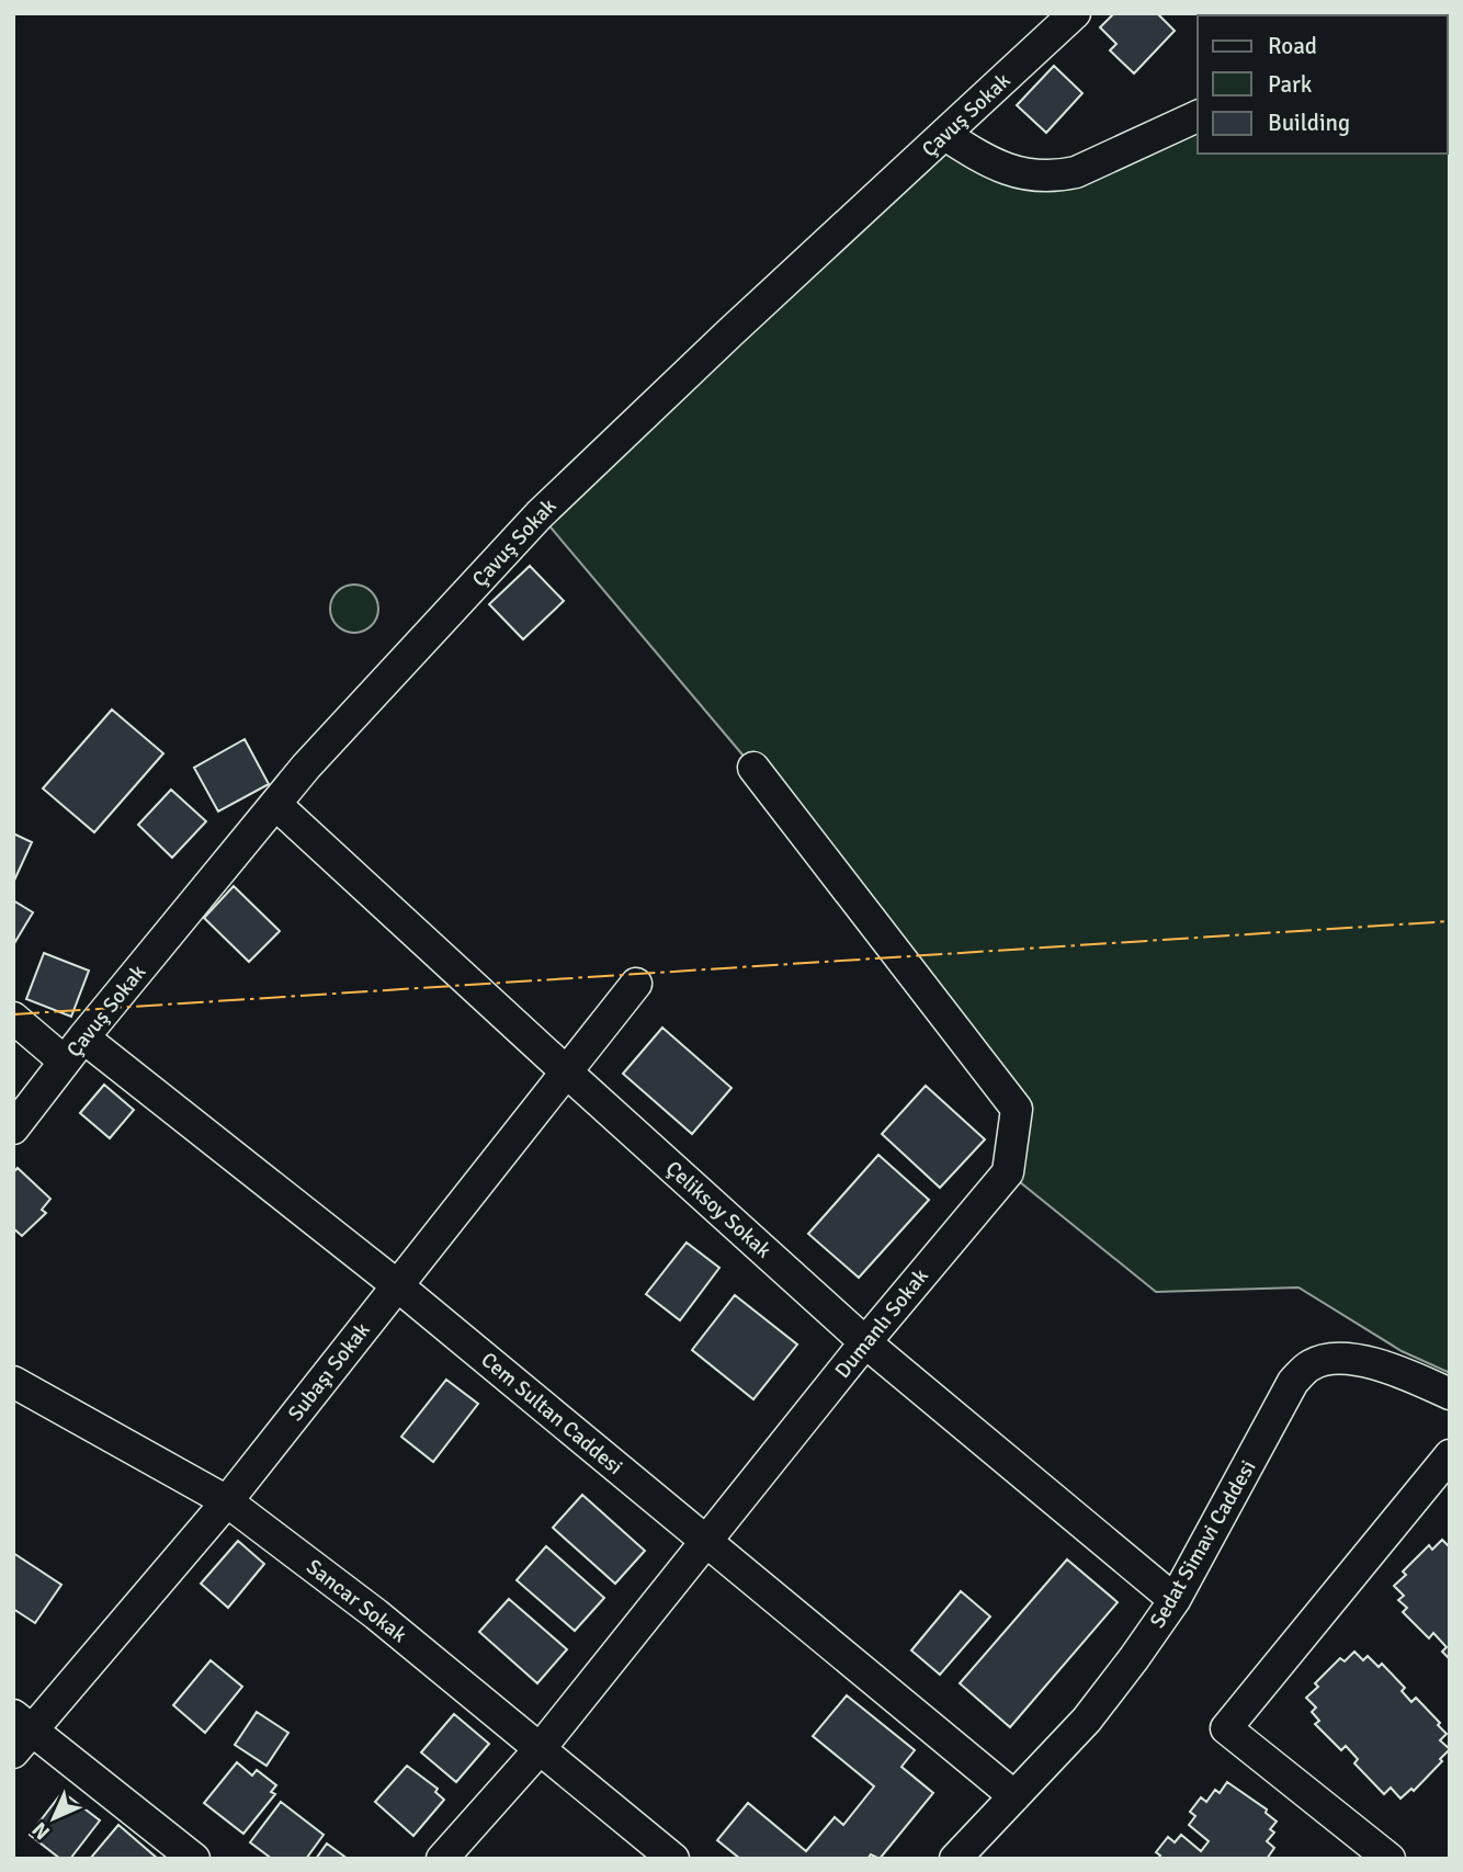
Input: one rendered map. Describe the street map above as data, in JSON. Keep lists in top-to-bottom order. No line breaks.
{"streets":{"street":["Çavuş Sokak","Çeliksoy Sokak","Dumanlı Sokak","Subaşı Sokak","Cem Sultan Caddesi","Sedat Simavi Caddesi","Sancar Sokak"]},"crossings":[["Çavuş Sokak","Çeliksoy Sokak"],["Çavuş Sokak","Cem Sultan Caddesi"],["Çeliksoy Sokak","Dumanlı Sokak"],["Çeliksoy Sokak","Subaşı Sokak"],["Çeliksoy Sokak","Sedat Simavi Caddesi"],["Dumanlı Sokak","Cem Sultan Caddesi"],["Dumanlı Sokak","Sancar Sokak"],["Subaşı Sokak","Cem Sultan Caddesi"],["Subaşı Sokak","Sancar Sokak"],["Cem Sultan Caddesi","Sedat Simavi Caddesi"]],"legend":["Road","Park","Building"],"north":"bottom left"}
